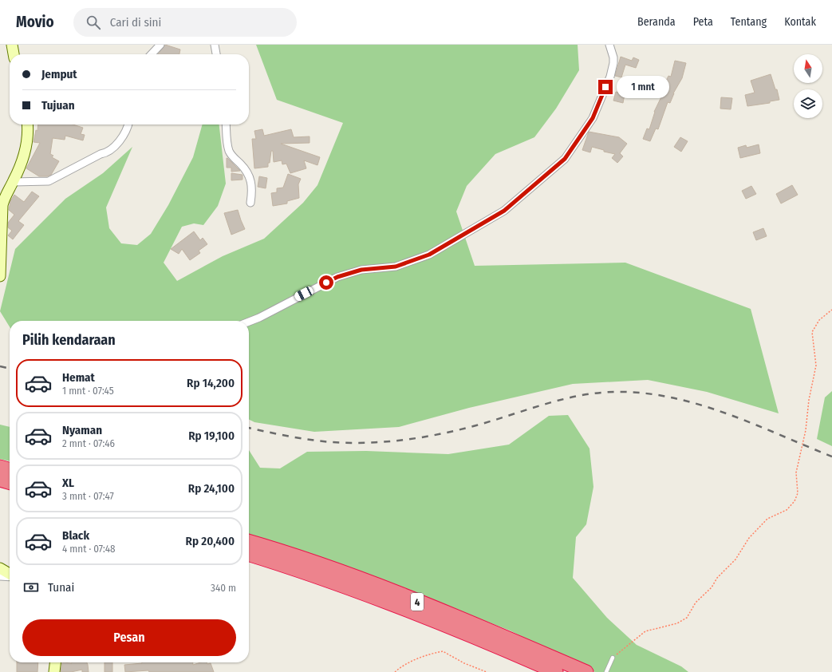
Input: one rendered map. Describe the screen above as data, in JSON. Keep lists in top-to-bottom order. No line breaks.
{"streets":{"highway":["4"]},"north":"top","page":{"header":"Movio","search":"Cari di sini","nav":["Beranda","Peta","Tentang","Kontak"],"banner":["Jemput","Tujuan"],"bubble":"1 mnt","heading":"Pilih kendaraan","list":[{"name":"Hemat","note":"1 mnt · 07:45","value":"Rp 14,200"},{"name":"Nyaman","note":"2 mnt · 07:46","value":"Rp 19,100"},{"name":"XL","note":"3 mnt · 07:47","value":"Rp 24,100"},{"name":"Black","note":"4 mnt · 07:48","value":"Rp 20,400"}],"pay":["Tunai","340 m"],"buttons":"Pesan"}}
